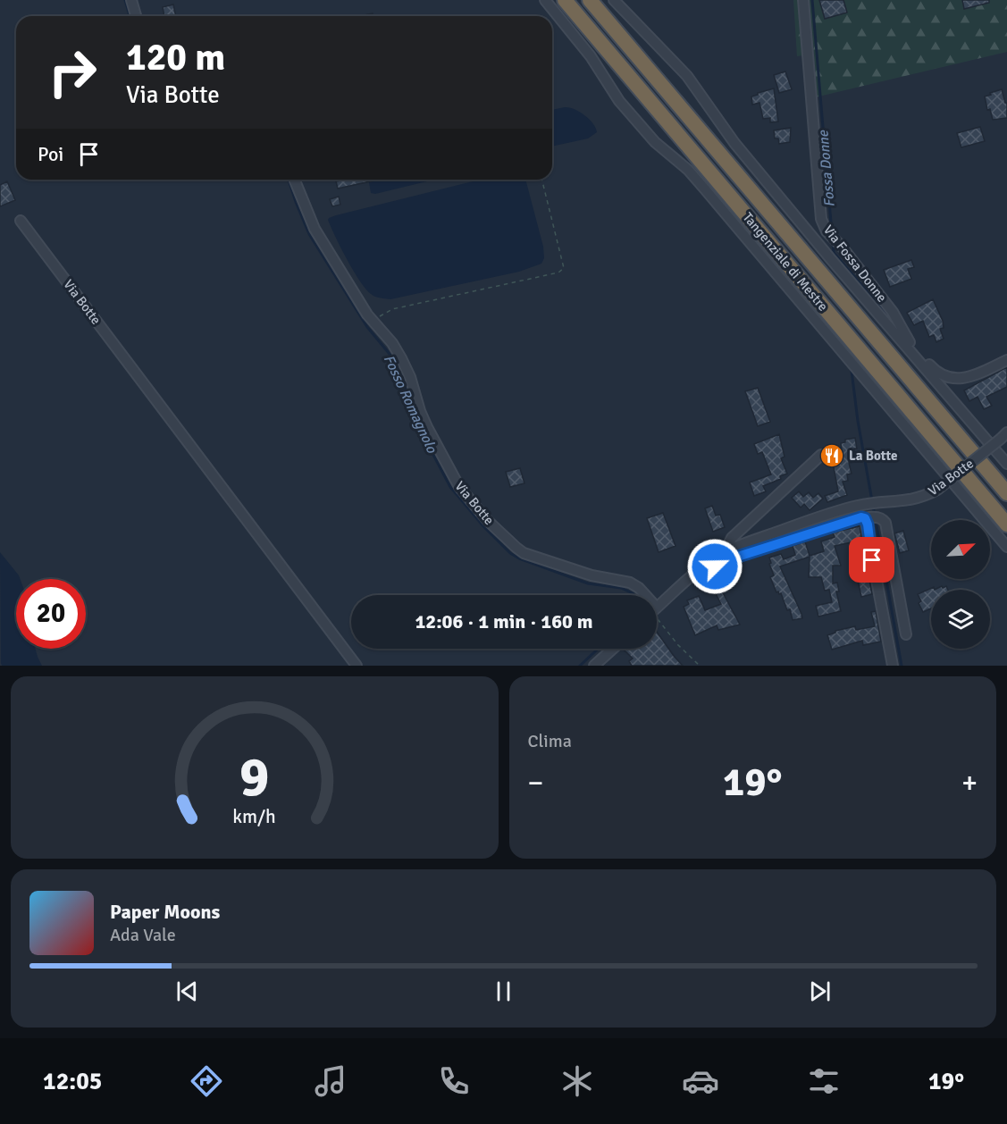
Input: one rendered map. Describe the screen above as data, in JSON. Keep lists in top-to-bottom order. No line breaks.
{"streets":{"highway":["Tangenziale di Mestre"],"street":["Via Fossa Donne","Via Botte"]},"water":["Fossa Donne","Fosso Romagnolo"],"places":{"restaurant":["La Botte"]},"north":"top right","page":{"turn":["120 m","Via Botte"],"then":"Poi","limit":"20","trip":"12:06 · 1 min · 160 m","tile":"Clima","heat":["−","19°","+"],"song":["Paper Moons","Ada Vale"],"tabs":["12:05","19°"],"gauge":["9","km/h"]}}
